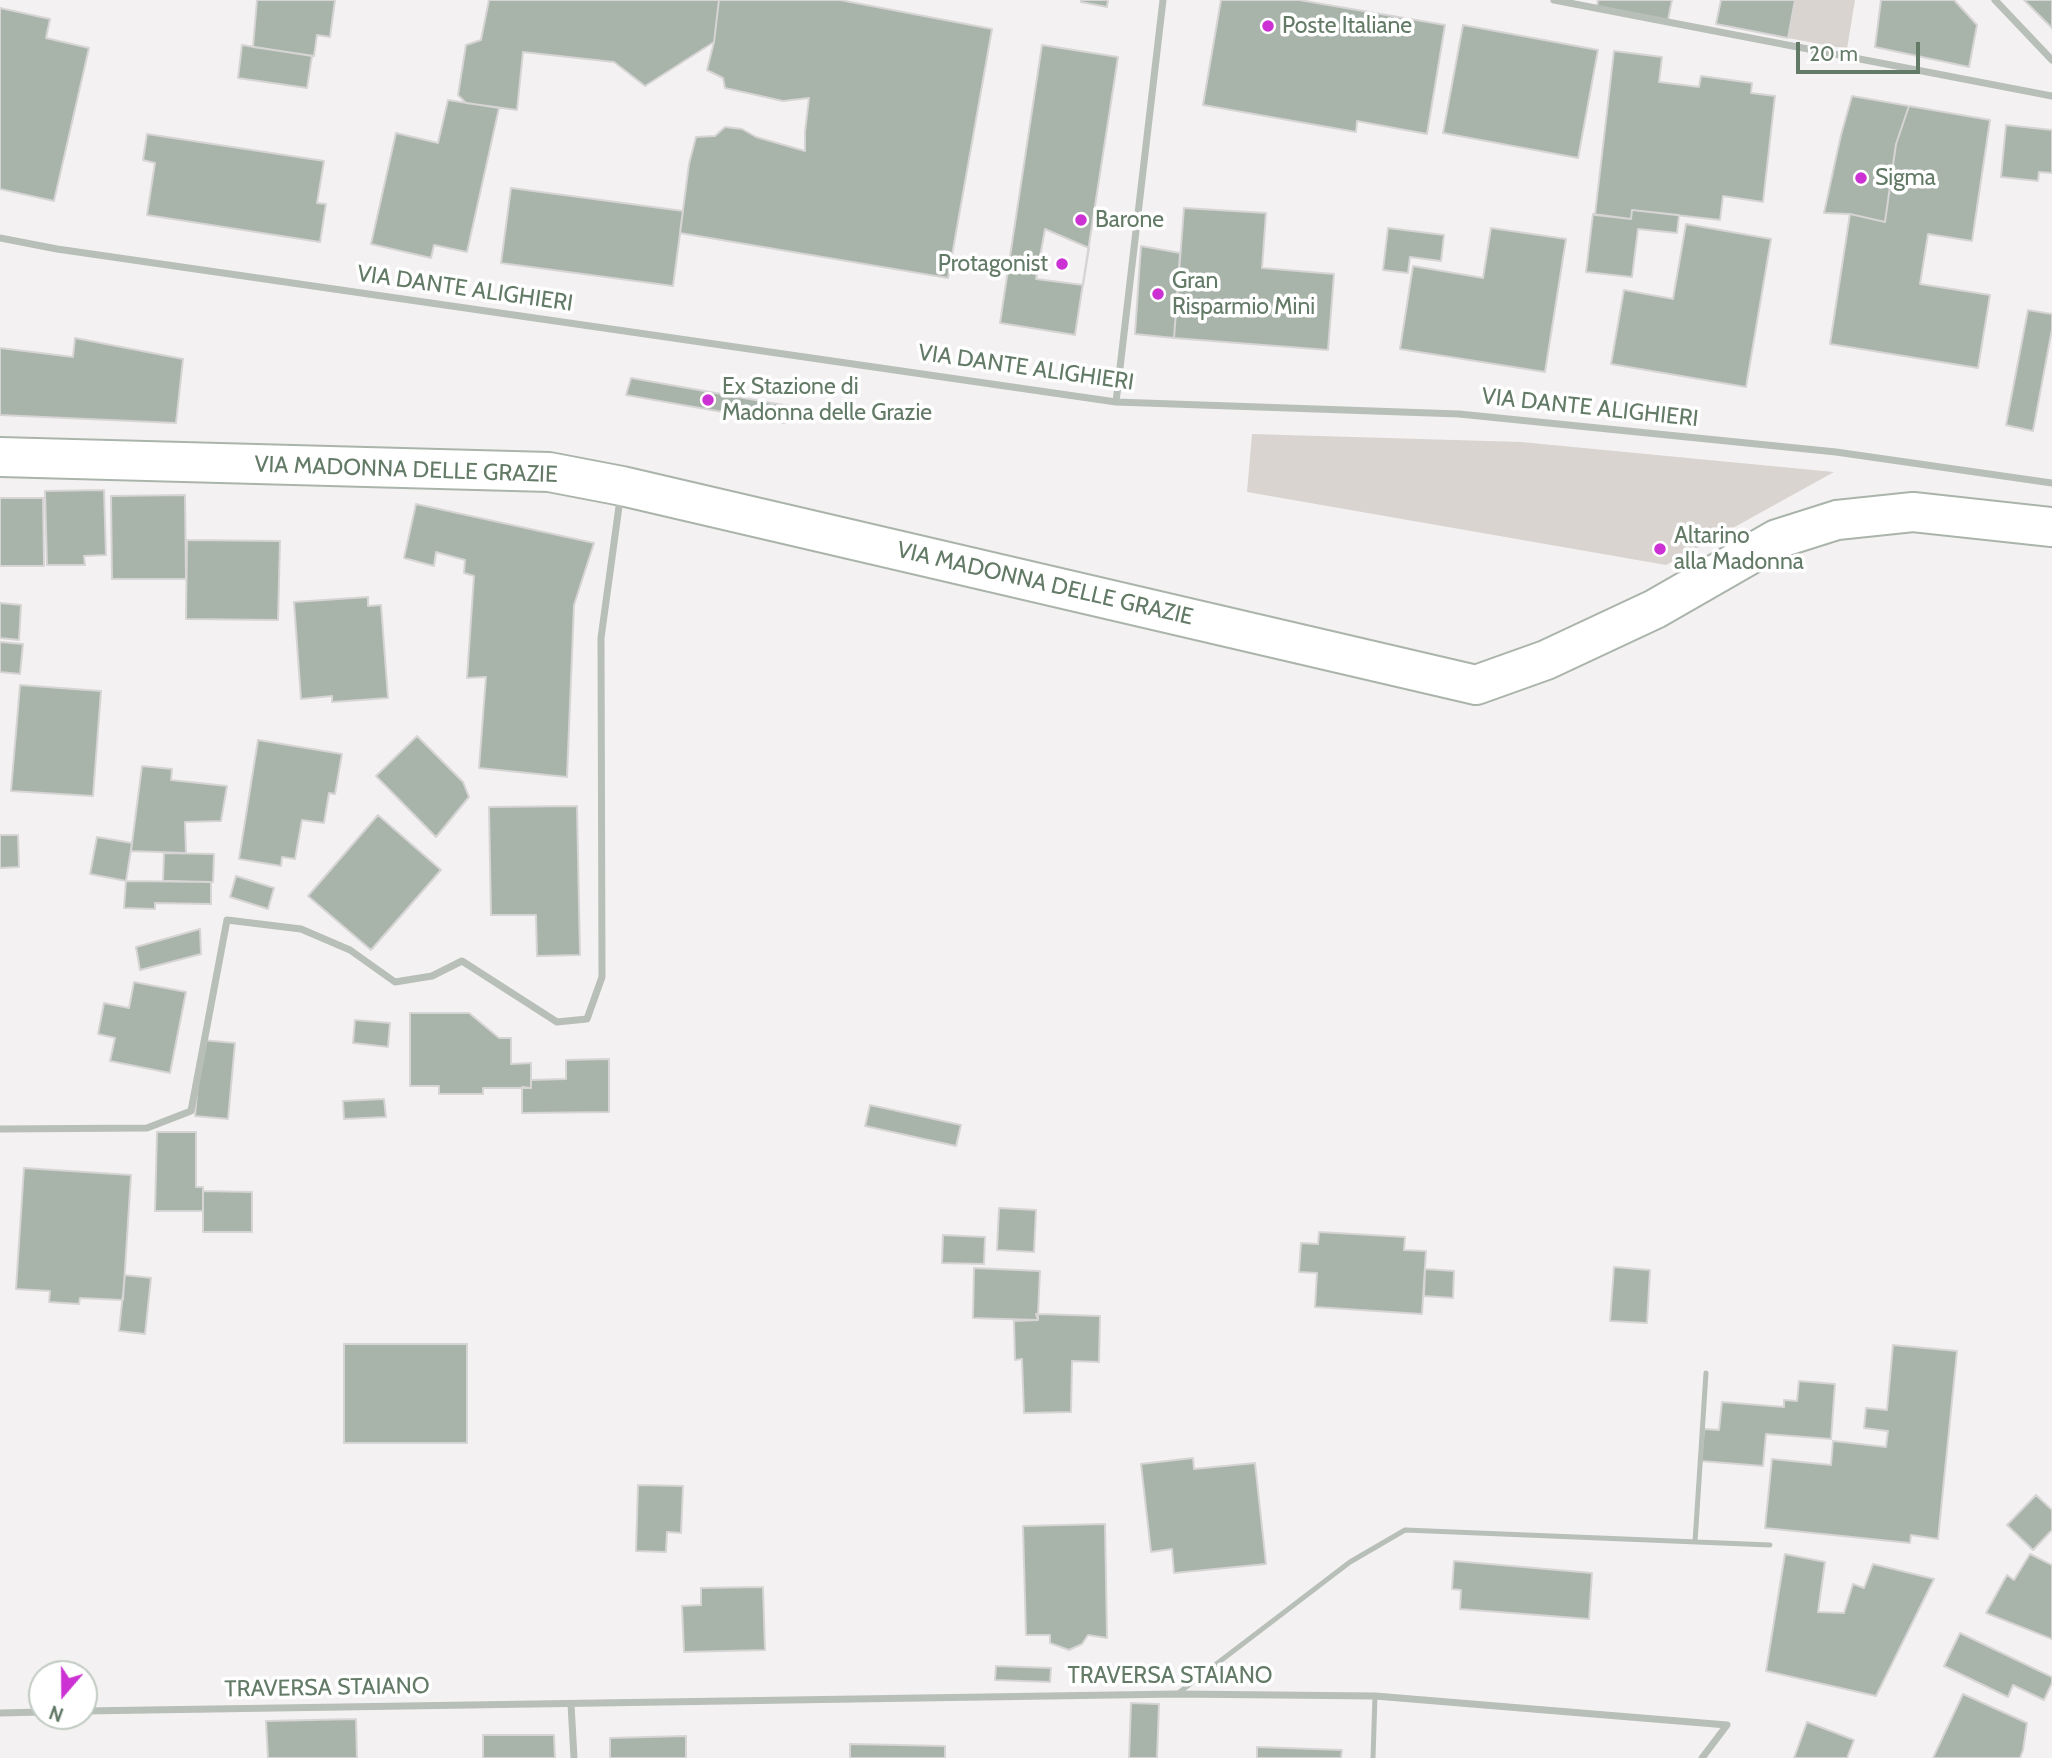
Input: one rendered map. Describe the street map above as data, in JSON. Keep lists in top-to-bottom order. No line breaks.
{"streets":{"main road":["VIA MADONNA DELLE GRAZIE"],"street":["VIA DANTE ALIGHIERI","TRAVERSA STAIANO"]},"places":["Poste Italiane","Sigma","Barone","Protagonist","Gran Risparmio Mini","Ex Stazione di Madonna delle Grazie","Altarino alla Madonna"],"scale_bar":"20 m","north":"bottom"}
